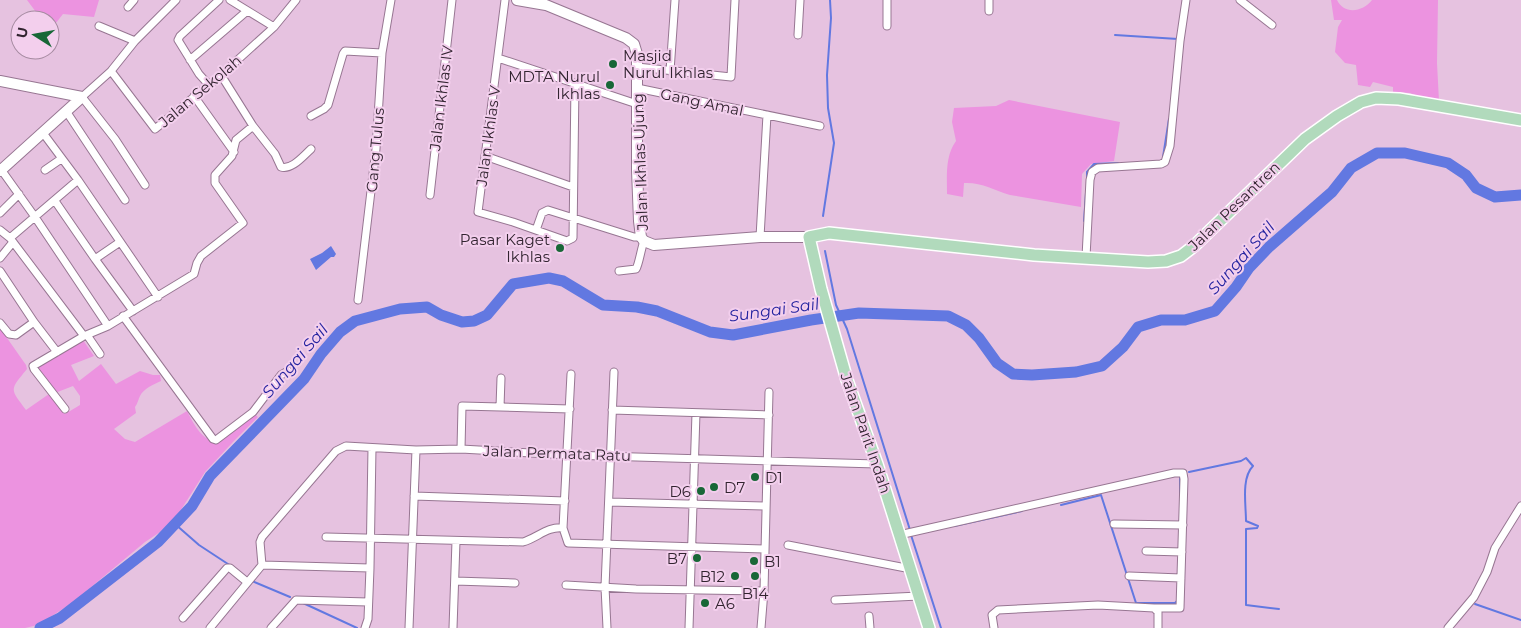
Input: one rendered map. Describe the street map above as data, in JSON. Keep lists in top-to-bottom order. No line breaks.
{"streets":{"main road":["Jalan Pesantren","Jalan Parit Indah"],"street":["Jalan Sekolah","Jalan Ikhlas IV","Gang Amal","Jalan Ikhlas V","Gang Tulus","Jalan Ikhlas Ujung","Jalan Permata Ratu"]},"crossings":[["Gang Amal","Jalan Ikhlas Ujung"],["Jalan Ikhlas Ujung","Jalan Pesantren"],["Jalan Ikhlas Ujung","Jalan Parit Indah"],["Jalan Pesantren","Jalan Parit Indah"],["Jalan Parit Indah","Jalan Permata Ratu"]],"water":["Sungai Sail"],"places":["Masjid Nurul Ikhlas","MDTA Nurul Ikhlas","Pasar Kaget Ikhlas","D1","D7","D6","B7","B1","B12","B14","A6"],"north":"left"}
